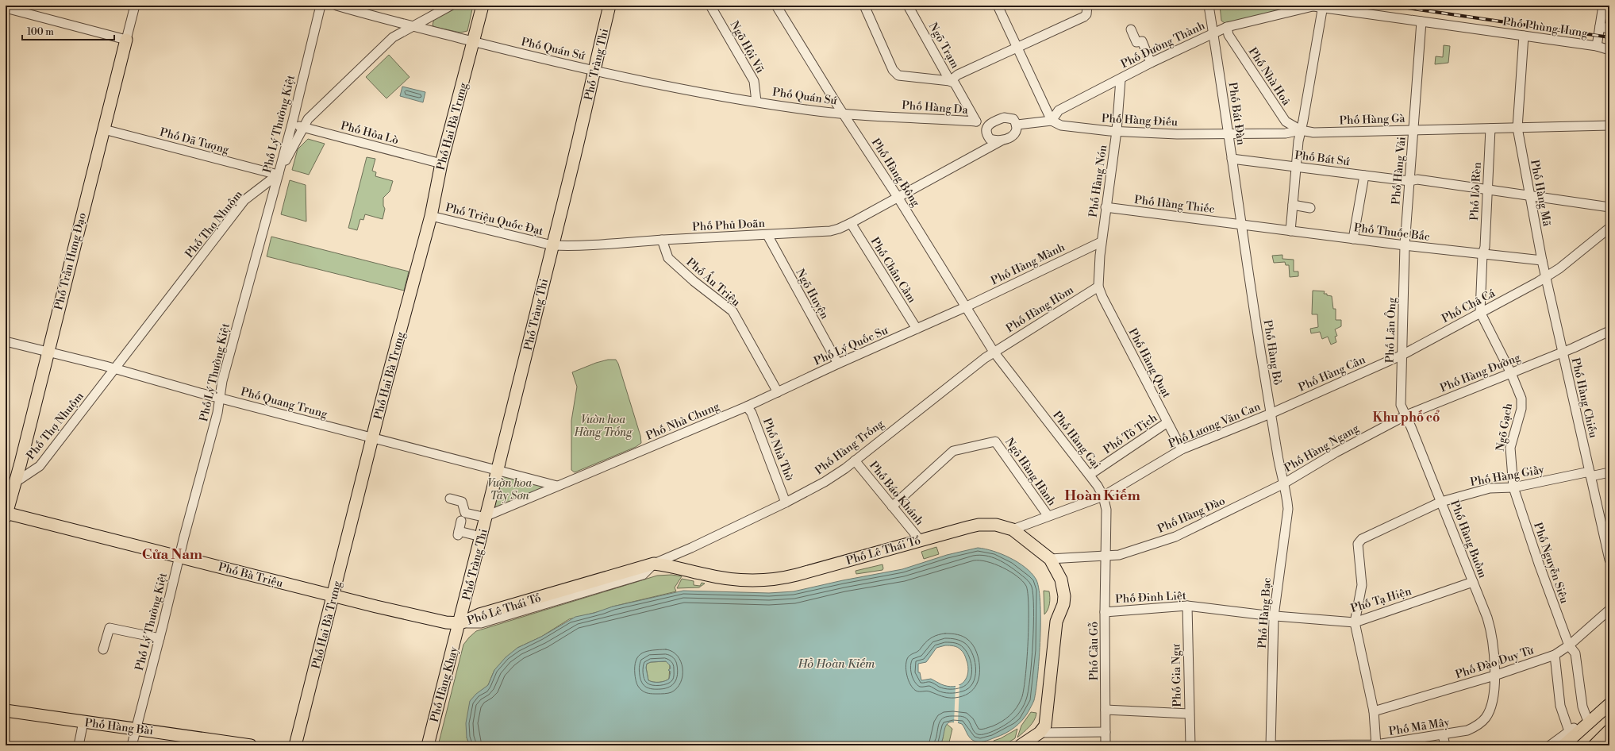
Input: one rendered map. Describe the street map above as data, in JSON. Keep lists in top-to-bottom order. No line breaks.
{"streets":{"main road":["Phố Tràng Thi","Phố Hai Bà Trưng","Phố Trần Hưng Đạo","Phố Lê Thái Tổ","Phố Bà Triệu","Phố Hàng Khay","Phố Hàng Bài"],"street":["Phố Phùng Hưng","Phố Đường Thành","Ngõ Trạm","Ngõ Hội Vũ","Phố Quán Sứ","Phố Nhà Hoả","Phố Hàng Da","Phố Bát Đàn","Phố Hàng Gà","Phố Hàng Điếu","Phố Lý Thường Kiệt","Phố Hỏa Lò","Phố Dã Tượng","Phố Bát Sứ","Phố Hàng Vải","Phố Hàng Bông","Phố Hàng Nón","Phố Lò Rèn","Phố Hàng Mã","Phố Hàng Thiếc","Phố Triệu Quốc Đạt","Phố Thợ Nhuộm","Phố Phủ Doãn","Phố Thuốc Bắc","Phố Hàng Mành","Phố Chân Cầm","Phố Ấu Triệu","Ngõ Huyện","Phố Chả Cá","Phố Hàng Hòm","Phố Lãn Ông","Phố Lý Quốc Sư","Phố Hàng Bồ","Phố Hàng Quạt","Phố Hàng Đường","Phố Hàng Cân","Phố Hàng Chiếu","Phố Quang Trung","Phố Nhà Chung","Phố Lương Văn Can","Ngõ Gạch","Phố Tô Tịch","Phố Hàng Gai","Phố Hàng Trống","Phố Hàng Ngang","Phố Nhà Thờ","Ngõ Hàng Hành","Phố Hàng Giầy","Phố Báo Khánh","Phố Hàng Đào","Phố Hàng Buồm","Phố Nguyễn Siêu","Phố Đinh Liệt","Phố Tạ Hiện","Phố Hàng Bạc","Phố Cầu Gỗ","Phố Đào Duy Từ","Phố Gia Ngư","Phố Mã Mây"]},"crossings":[["Phố Phùng Hưng","Phố Đường Thành"],["Phố Phùng Hưng","Phố Hàng Vải"],["Phố Phùng Hưng","Phố Hàng Mã"],["Phố Đường Thành","Phố Nhà Hoả"],["Phố Đường Thành","Phố Bát Đàn"],["Phố Đường Thành","Phố Hàng Điếu"],["Phố Đường Thành","Phố Hàng Nón"],["Ngõ Trạm","Phố Hàng Da"],["Ngõ Hội Vũ","Phố Quán Sứ"],["Phố Quán Sứ","Phố Tràng Thi"],["Phố Quán Sứ","Phố Hàng Da"],["Phố Quán Sứ","Phố Hai Bà Trưng"],["Phố Quán Sứ","Phố Hàng Bông"],["Phố Quán Sứ","Phố Thợ Nhuộm"],["Phố Tràng Thi","Phố Triệu Quốc Đạt"],["Phố Tràng Thi","Phố Phủ Doãn"],["Phố Tràng Thi","Phố Quang Trung"],["Phố Tràng Thi","Phố Nhà Chung"],["Phố Tràng Thi","Phố Lê Thái Tổ"],["Phố Tràng Thi","Phố Bà Triệu"],["Phố Tràng Thi","Phố Hàng Khay"],["Phố Nhà Hoả","Phố Hàng Gà"],["Phố Hàng Da","Phố Hàng Bông"],["Phố Bát Đàn","Phố Hàng Gà"],["Phố Bát Đàn","Phố Hàng Điếu"],["Phố Bát Đàn","Phố Bát Sứ"],["Phố Bát Đàn","Phố Hàng Thiếc"],["Phố Bát Đàn","Phố Thuốc Bắc"],["Phố Bát Đàn","Phố Hàng Bồ"],["Phố Hàng Gà","Phố Hàng Điếu"],["Phố Hàng Gà","Phố Hàng Vải"],["Phố Hàng Gà","Phố Lò Rèn"],["Phố Hàng Gà","Phố Hàng Mã"],["Phố Hàng Điếu","Phố Hàng Nón"],["Phố Lý Thường Kiệt","Phố Hỏa Lò"],["Phố Lý Thường Kiệt","Phố Dã Tượng"],["Phố Lý Thường Kiệt","Phố Thợ Nhuộm"],["Phố Lý Thường Kiệt","Phố Quang Trung"],["Phố Lý Thường Kiệt","Phố Bà Triệu"],["Phố Lý Thường Kiệt","Phố Hàng Bài"],["Phố Hai Bà Trưng","Phố Hỏa Lò"],["Phố Hai Bà Trưng","Phố Triệu Quốc Đạt"],["Phố Hai Bà Trưng","Phố Quang Trung"],["Phố Hai Bà Trưng","Phố Bà Triệu"],["Phố Hỏa Lò","Phố Thợ Nhuộm"],["Phố Dã Tượng","Phố Thợ Nhuộm"],["Phố Dã Tượng","Phố Trần Hưng Đạo"],["Phố Bát Sứ","Phố Hàng Vải"],["Phố Bát Sứ","Phố Lò Rèn"],["Phố Bát Sứ","Phố Hàng Mã"],["Phố Hàng Vải","Phố Thuốc Bắc"],["Phố Hàng Vải","Phố Lãn Ông"],["Phố Hàng Bông","Phố Phủ Doãn"],["Phố Hàng Bông","Phố Hàng Mành"],["Phố Hàng Bông","Phố Hàng Hòm"],["Phố Hàng Bông","Phố Lý Quốc Sư"],["Phố Hàng Bông","Phố Hàng Gai"],["Phố Hàng Bông","Phố Hàng Trống"],["Phố Hàng Nón","Phố Hàng Thiếc"],["Phố Hàng Nón","Phố Hàng Mành"],["Phố Hàng Nón","Phố Hàng Hòm"],["Phố Hàng Nón","Phố Hàng Quạt"],["Phố Lò Rèn","Phố Thuốc Bắc"],["Phố Lò Rèn","Phố Chả Cá"],["Phố Lò Rèn","Ngõ Gạch"],["Phố Hàng Mã","Phố Thuốc Bắc"],["Phố Hàng Mã","Phố Chả Cá"],["Phố Hàng Mã","Phố Hàng Đường"],["Phố Hàng Mã","Phố Hàng Chiếu"],["Phố Hàng Thiếc","Phố Thuốc Bắc"],["Phố Hàng Thiếc","Phố Hàng Bồ"],["Phố Triệu Quốc Đạt","Phố Phủ Doãn"],["Phố Thợ Nhuộm","Phố Trần Hưng Đạo"],["Phố Thợ Nhuộm","Phố Quang Trung"],["Phố Phủ Doãn","Phố Chân Cầm"],["Phố Phủ Doãn","Phố Ấu Triệu"],["Phố Phủ Doãn","Ngõ Huyện"],["Phố Thuốc Bắc","Phố Lãn Ông"],["Phố Thuốc Bắc","Phố Hàng Bồ"],["Phố Trần Hưng Đạo","Phố Quang Trung"],["Phố Trần Hưng Đạo","Phố Bà Triệu"],["Phố Hàng Mành","Phố Lý Quốc Sư"],["Phố Chân Cầm","Phố Lý Quốc Sư"],["Phố Ấu Triệu","Phố Lý Quốc Sư"],["Ngõ Huyện","Phố Lý Quốc Sư"],["Phố Chả Cá","Phố Lãn Ông"],["Phố Chả Cá","Phố Hàng Cân"],["Phố Chả Cá","Ngõ Gạch"],["Phố Hàng Hòm","Phố Hàng Quạt"],["Phố Hàng Hòm","Phố Hàng Gai"],["Phố Hàng Hòm","Phố Hàng Trống"],["Phố Lãn Ông","Phố Hàng Đường"],["Phố Lãn Ông","Phố Hàng Cân"],["Phố Lãn Ông","Phố Hàng Ngang"],["Phố Lãn Ông","Phố Hàng Buồm"],["Phố Lý Quốc Sư","Phố Nhà Chung"],["Phố Lý Quốc Sư","Phố Nhà Thờ"],["Phố Hàng Bồ","Phố Hàng Cân"],["Phố Hàng Bồ","Phố Lương Văn Can"],["Phố Hàng Bồ","Phố Hàng Ngang"],["Phố Hàng Bồ","Phố Hàng Đào"],["Phố Hàng Bồ","Phố Hàng Bạc"],["Phố Hàng Quạt","Phố Lương Văn Can"],["Phố Hàng Quạt","Phố Tô Tịch"],["Phố Hàng Đường","Phố Hàng Chiếu"],["Phố Hàng Đường","Ngõ Gạch"],["Phố Hàng Đường","Phố Hàng Ngang"],["Phố Hàng Đường","Phố Hàng Buồm"],["Phố Hàng Cân","Phố Lương Văn Can"],["Phố Hàng Chiếu","Phố Hàng Giầy"],["Phố Quang Trung","Phố Nhà Chung"],["Phố Nhà Chung","Phố Nhà Thờ"],["Phố Lương Văn Can","Phố Hàng Gai"],["Phố Lương Văn Can","Ngõ Hàng Hành"],["Phố Lương Văn Can","Phố Lê Thái Tổ"],["Ngõ Gạch","Phố Hàng Giầy"],["Ngõ Gạch","Phố Nguyễn Siêu"],["Phố Tô Tịch","Phố Hàng Gai"],["Phố Hàng Gai","Phố Hàng Trống"],["Phố Hàng Gai","Phố Hàng Đào"],["Phố Hàng Gai","Phố Cầu Gỗ"],["Phố Hàng Trống","Phố Nhà Thờ"],["Phố Hàng Trống","Phố Báo Khánh"],["Phố Hàng Trống","Phố Lê Thái Tổ"],["Phố Hàng Ngang","Phố Hàng Đào"],["Phố Hàng Ngang","Phố Hàng Buồm"],["Phố Hàng Ngang","Phố Hàng Bạc"],["Ngõ Hàng Hành","Phố Báo Khánh"],["Phố Hàng Giầy","Phố Hàng Buồm"],["Phố Hàng Giầy","Phố Nguyễn Siêu"],["Phố Hàng Giầy","Phố Tạ Hiện"],["Phố Báo Khánh","Phố Lê Thái Tổ"],["Phố Hàng Đào","Phố Hàng Bạc"],["Phố Hàng Đào","Phố Cầu Gỗ"],["Phố Hàng Buồm","Phố Tạ Hiện"],["Phố Hàng Buồm","Phố Đào Duy Từ"],["Phố Hàng Buồm","Phố Mã Mây"],["Phố Lê Thái Tổ","Phố Bà Triệu"],["Phố Lê Thái Tổ","Phố Hàng Khay"],["Phố Nguyễn Siêu","Phố Đào Duy Từ"],["Phố Bà Triệu","Phố Hàng Khay"],["Phố Đinh Liệt","Phố Tạ Hiện"],["Phố Đinh Liệt","Phố Hàng Bạc"],["Phố Đinh Liệt","Phố Cầu Gỗ"],["Phố Đinh Liệt","Phố Gia Ngư"],["Phố Tạ Hiện","Phố Hàng Bạc"],["Phố Hàng Bạc","Phố Mã Mây"],["Phố Đào Duy Từ","Phố Mã Mây"]],"districts":["Khu phố cổ","Hoàn Kiếm","Cửa Nam"],"water":["Hồ Hoàn Kiếm"],"parks":["Vườn hoa Hàng Trống","Vườn hoa Tây Sơn"],"scale_bar":"100 m"}
